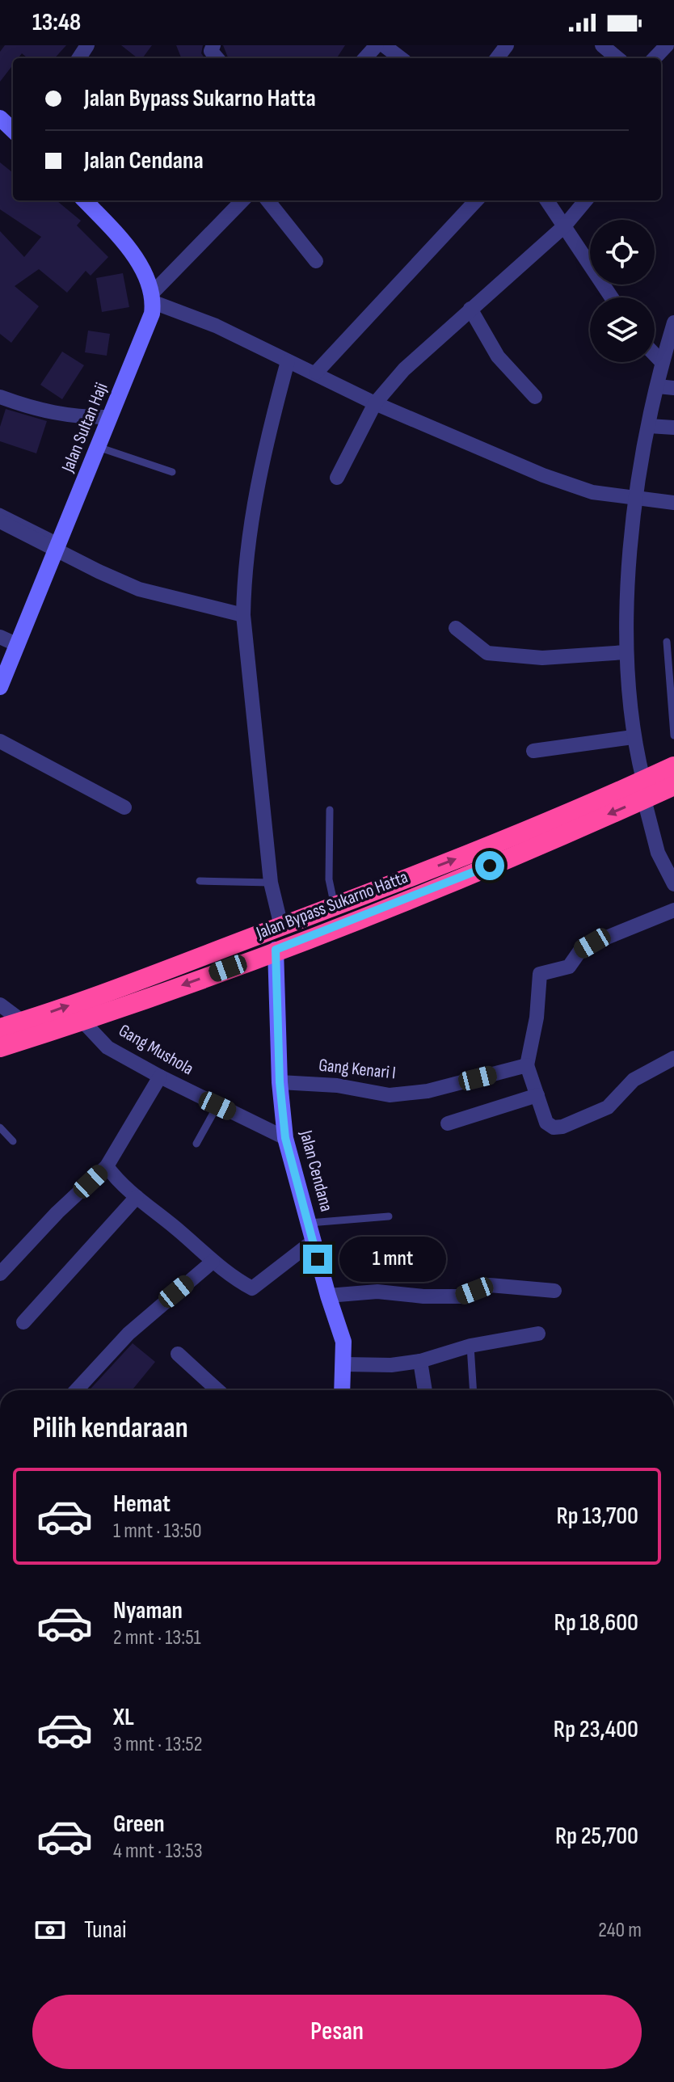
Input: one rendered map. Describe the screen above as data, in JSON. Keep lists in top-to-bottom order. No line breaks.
{"streets":{"highway":["Jalan Bypass Sukarno Hatta"],"street":["Jalan Sultan Haji","Gang Mushola","Gang Kenari I","Jalan Cendana"]},"crossings":[["Jalan Bypass Sukarno Hatta","Gang Mushola"],["Jalan Bypass Sukarno Hatta","Jalan Cendana"],["Gang Mushola","Jalan Cendana"],["Gang Kenari I","Jalan Cendana"]],"page":{"status":"13:48","banner":["Jalan Bypass Sukarno Hatta","Jalan Cendana"],"bubble":"1 mnt","heading":"Pilih kendaraan","list":[{"name":"Hemat","note":"1 mnt · 13:50","value":"Rp 13,700"},{"name":"Nyaman","note":"2 mnt · 13:51","value":"Rp 18,600"},{"name":"XL","note":"3 mnt · 13:52","value":"Rp 23,400"},{"name":"Green","note":"4 mnt · 13:53","value":"Rp 25,700"}],"pay":["Tunai","240 m"],"buttons":"Pesan"}}
